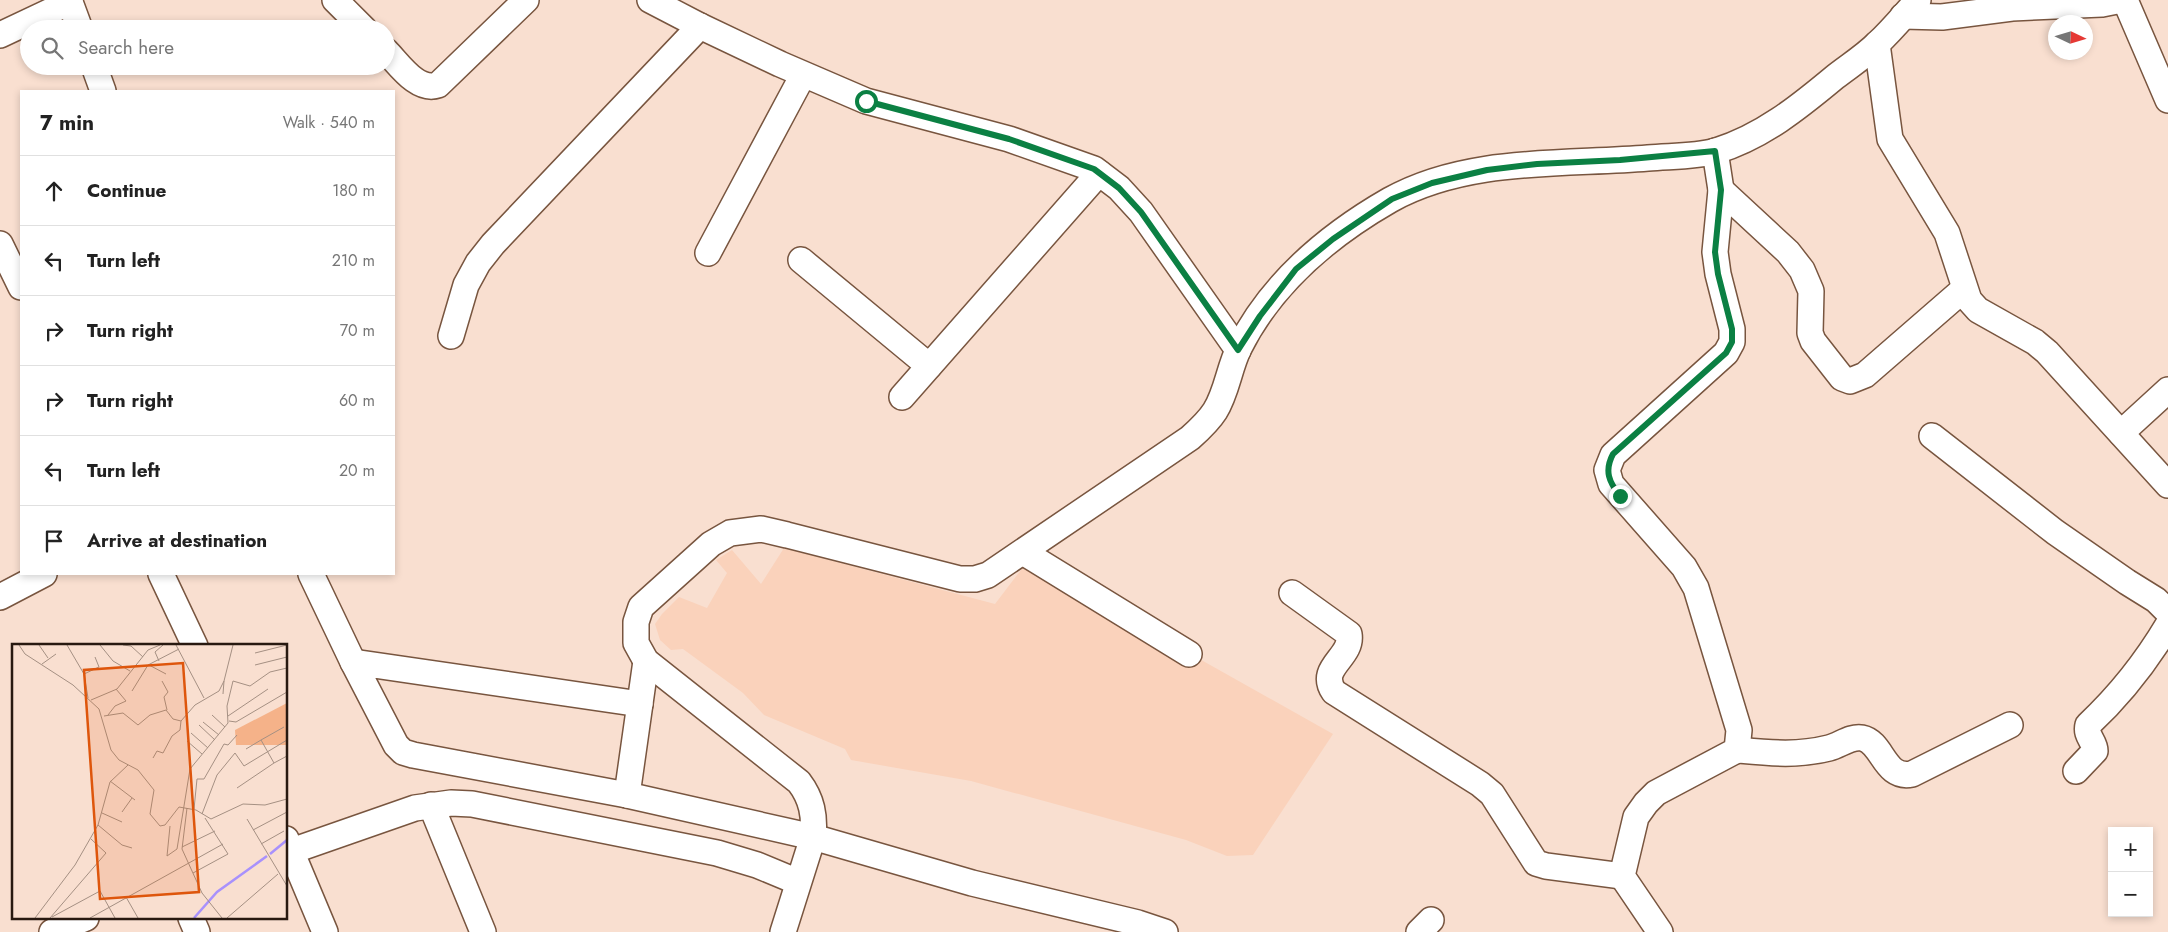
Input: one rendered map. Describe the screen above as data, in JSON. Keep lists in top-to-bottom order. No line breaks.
{"north":"right","page":{"search":"Search here","heading":["7 min","Walk · 540 m"],"list":[["Continue","180 m"],["Turn left","210 m"],["Turn right","70 m"],["Turn right","60 m"],["Turn left","20 m"],"Arrive at destination"],"map_buttons":["+","−"]}}
